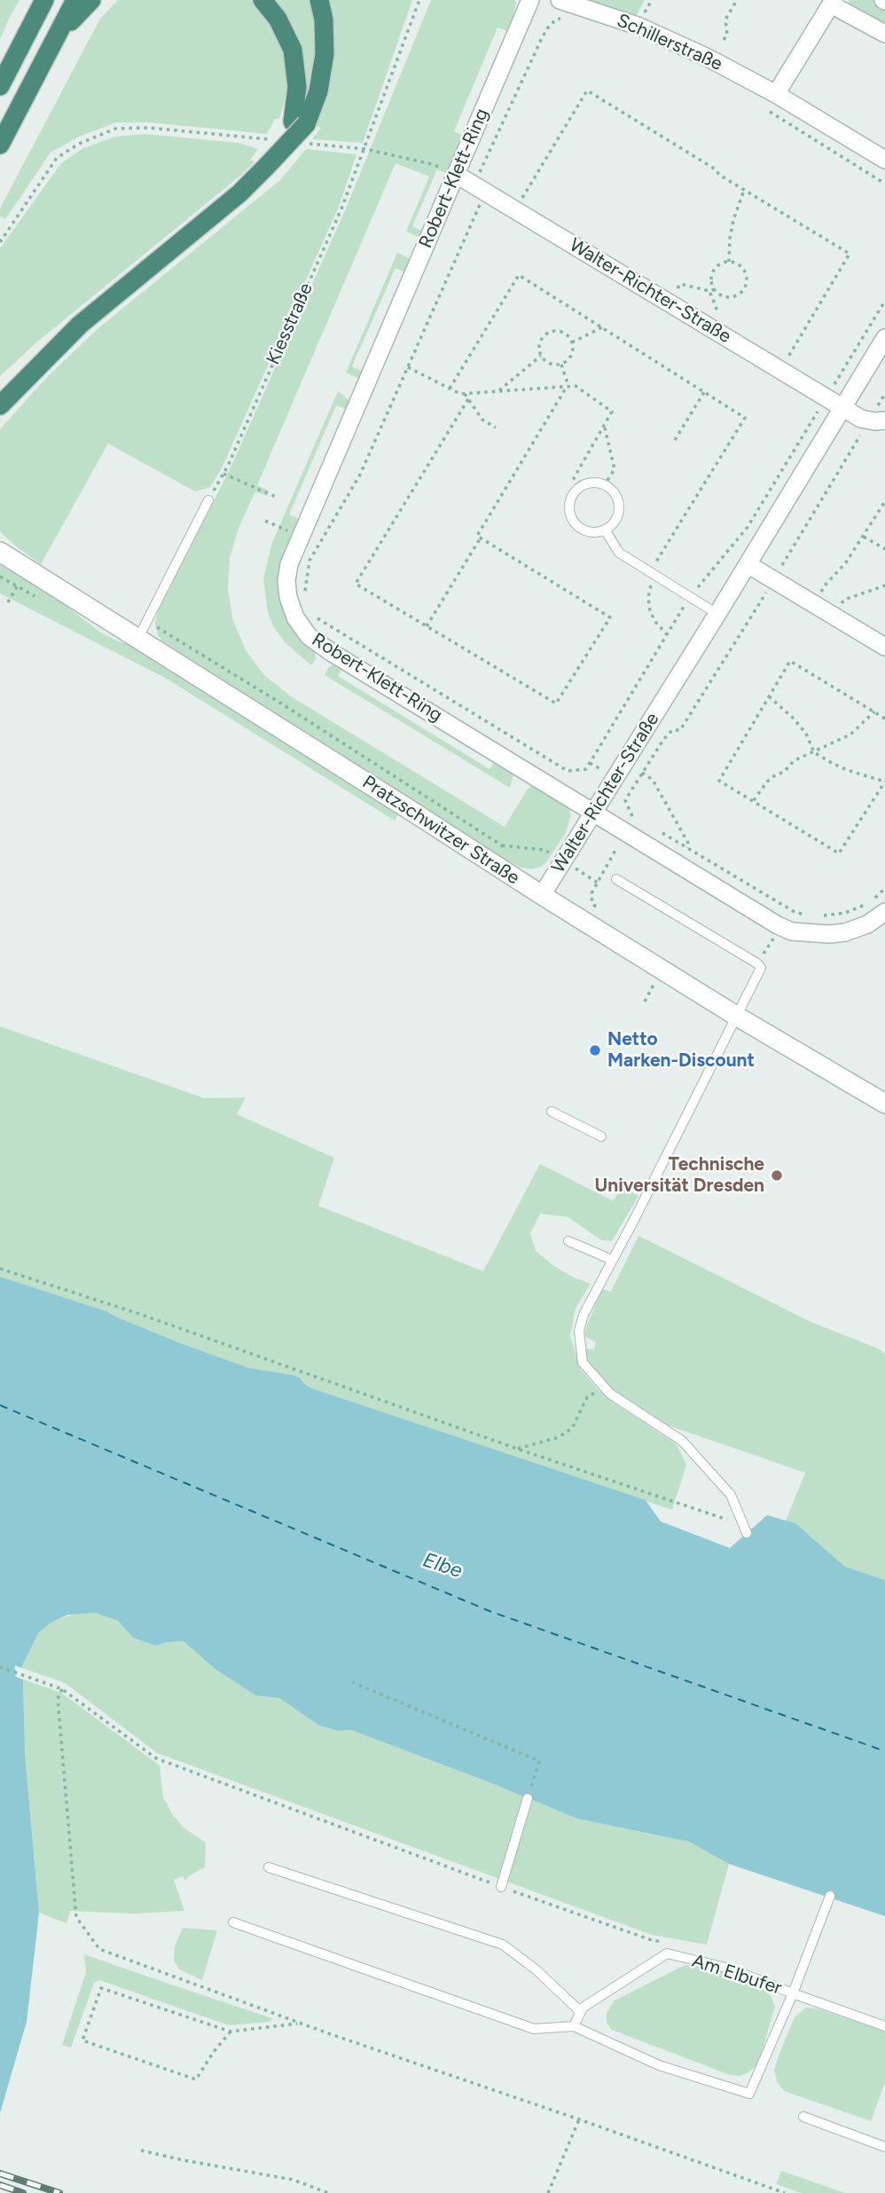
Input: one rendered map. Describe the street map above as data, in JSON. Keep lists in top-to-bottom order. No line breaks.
{"streets":{"street":["Schillerstraße","Robert-Klett-Ring","Walter-Richter-Straße","Pratzschwitzer Straße"],"lane":["Am Elbufer"],"path":["Kiesstraße"]},"crossings":[["Robert-Klett-Ring","Walter-Richter-Straße"],["Walter-Richter-Straße","Pratzschwitzer Straße"]],"water":["Elbe"],"places":["Netto Marken-Discount","Technische Universität Dresden"]}
